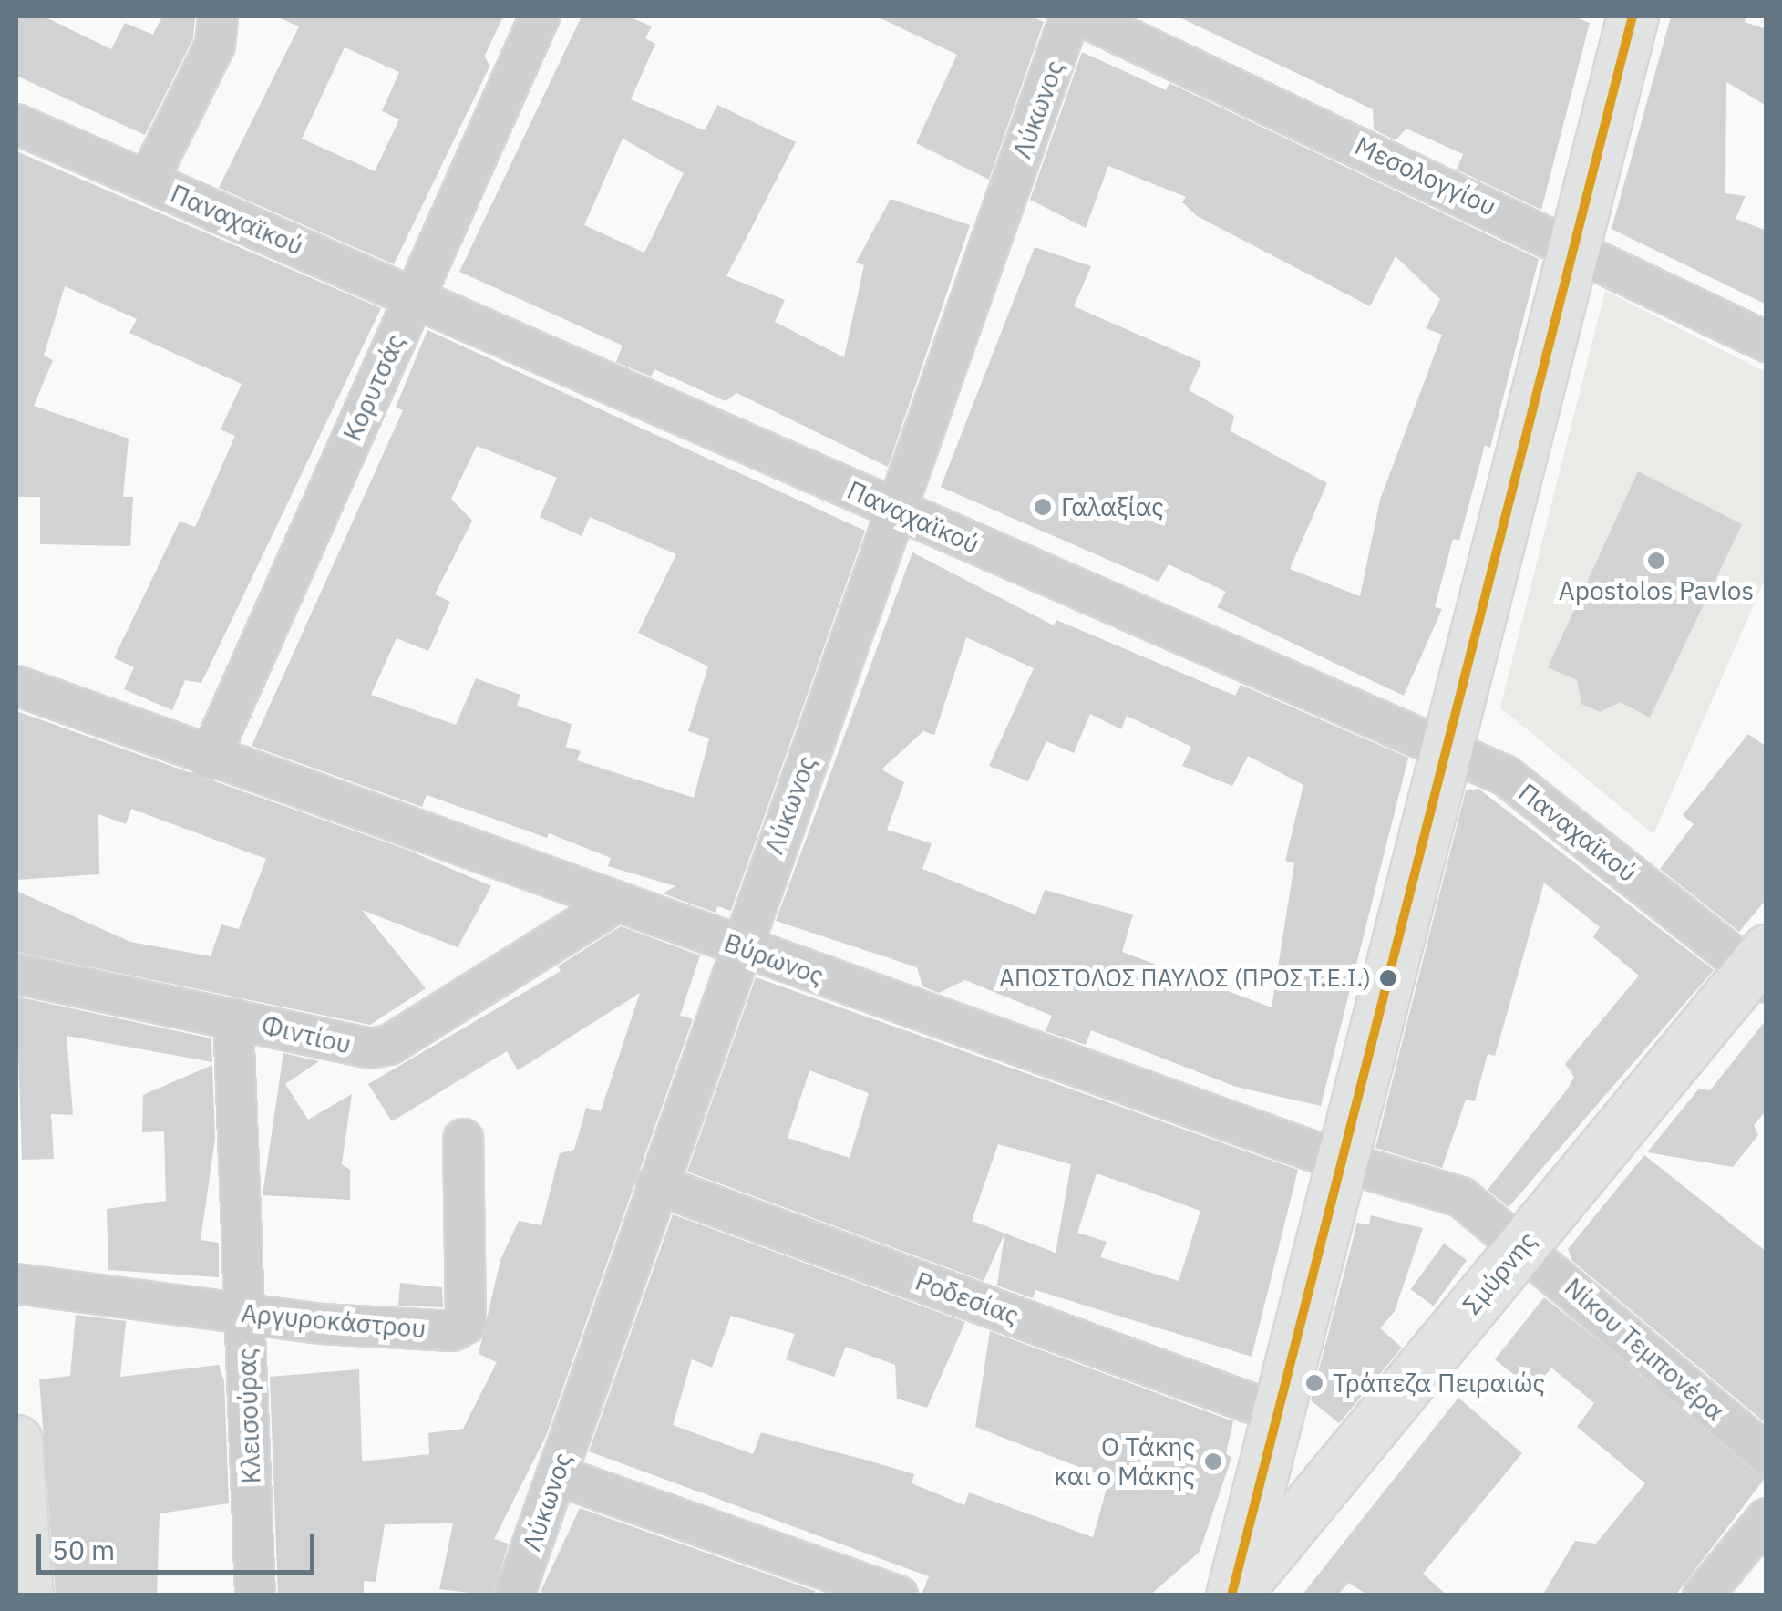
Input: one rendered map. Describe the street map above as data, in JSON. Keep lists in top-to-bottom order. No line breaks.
{"streets":{"street":["Λύκωνος","Μεσολογγίου","Παναχαϊκού","Κορυτσάς","Βύρωνος","Φιντίου","Σμύρνης","Ροδεσίας","Αργυροκάστρου","Νίκου Τεμπονέρα","Κλεισούρας"]},"crossings":[["Λύκωνος","Παναχαϊκού"],["Λύκωνος","Βύρωνος"],["Λύκωνος","Ροδεσίας"],["Παναχαϊκού","Κορυτσάς"],["Παναχαϊκού","Σμύρνης"],["Κορυτσάς","Βύρωνος"],["Βύρωνος","Φιντίου"],["Βύρωνος","Σμύρνης"],["Βύρωνος","Νίκου Τεμπονέρα"],["Φιντίου","Κλεισούρας"],["Σμύρνης","Νίκου Τεμπονέρα"],["Αργυροκάστρου","Κλεισούρας"]],"places":["Γαλαξίας","Apostolos Pavlos","ΑΠΟΣΤΟΛΟΣ ΠΑΥΛΟΣ (ΠΡΟΣ Τ.Ε.Ι.)","Τράπεζα Πειραιώς","Ο Τάκης και ο Μάκης"],"scale_bar":"50 m"}
